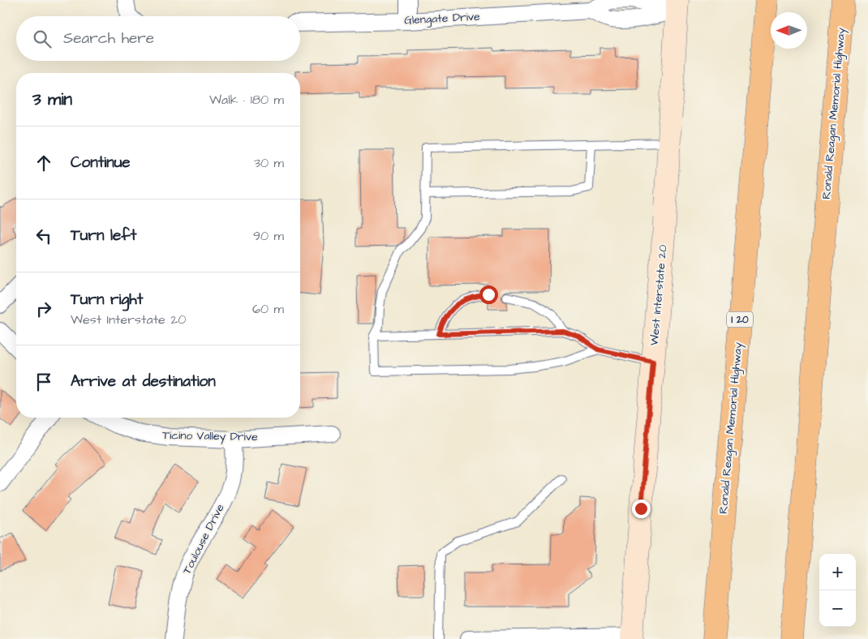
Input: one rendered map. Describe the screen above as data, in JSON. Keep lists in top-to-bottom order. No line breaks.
{"streets":{"highway":["Ronald Reagan Memorial Highway","I 20"],"main road":["West Interstate 20"],"street":["Glengate Drive","Ticino Valley Drive","Toulouse Drive"]},"crossings":[["Glengate Drive","West Interstate 20"],["Ticino Valley Drive","Toulouse Drive"]],"north":"left","page":{"search":"Search here","heading":["3 min","Walk · 180 m"],"list":[["Continue","30 m"],["Turn left","90 m"],["Turn right","West Interstate 20","60 m"],"Arrive at destination"],"map_buttons":["+","−"]}}
